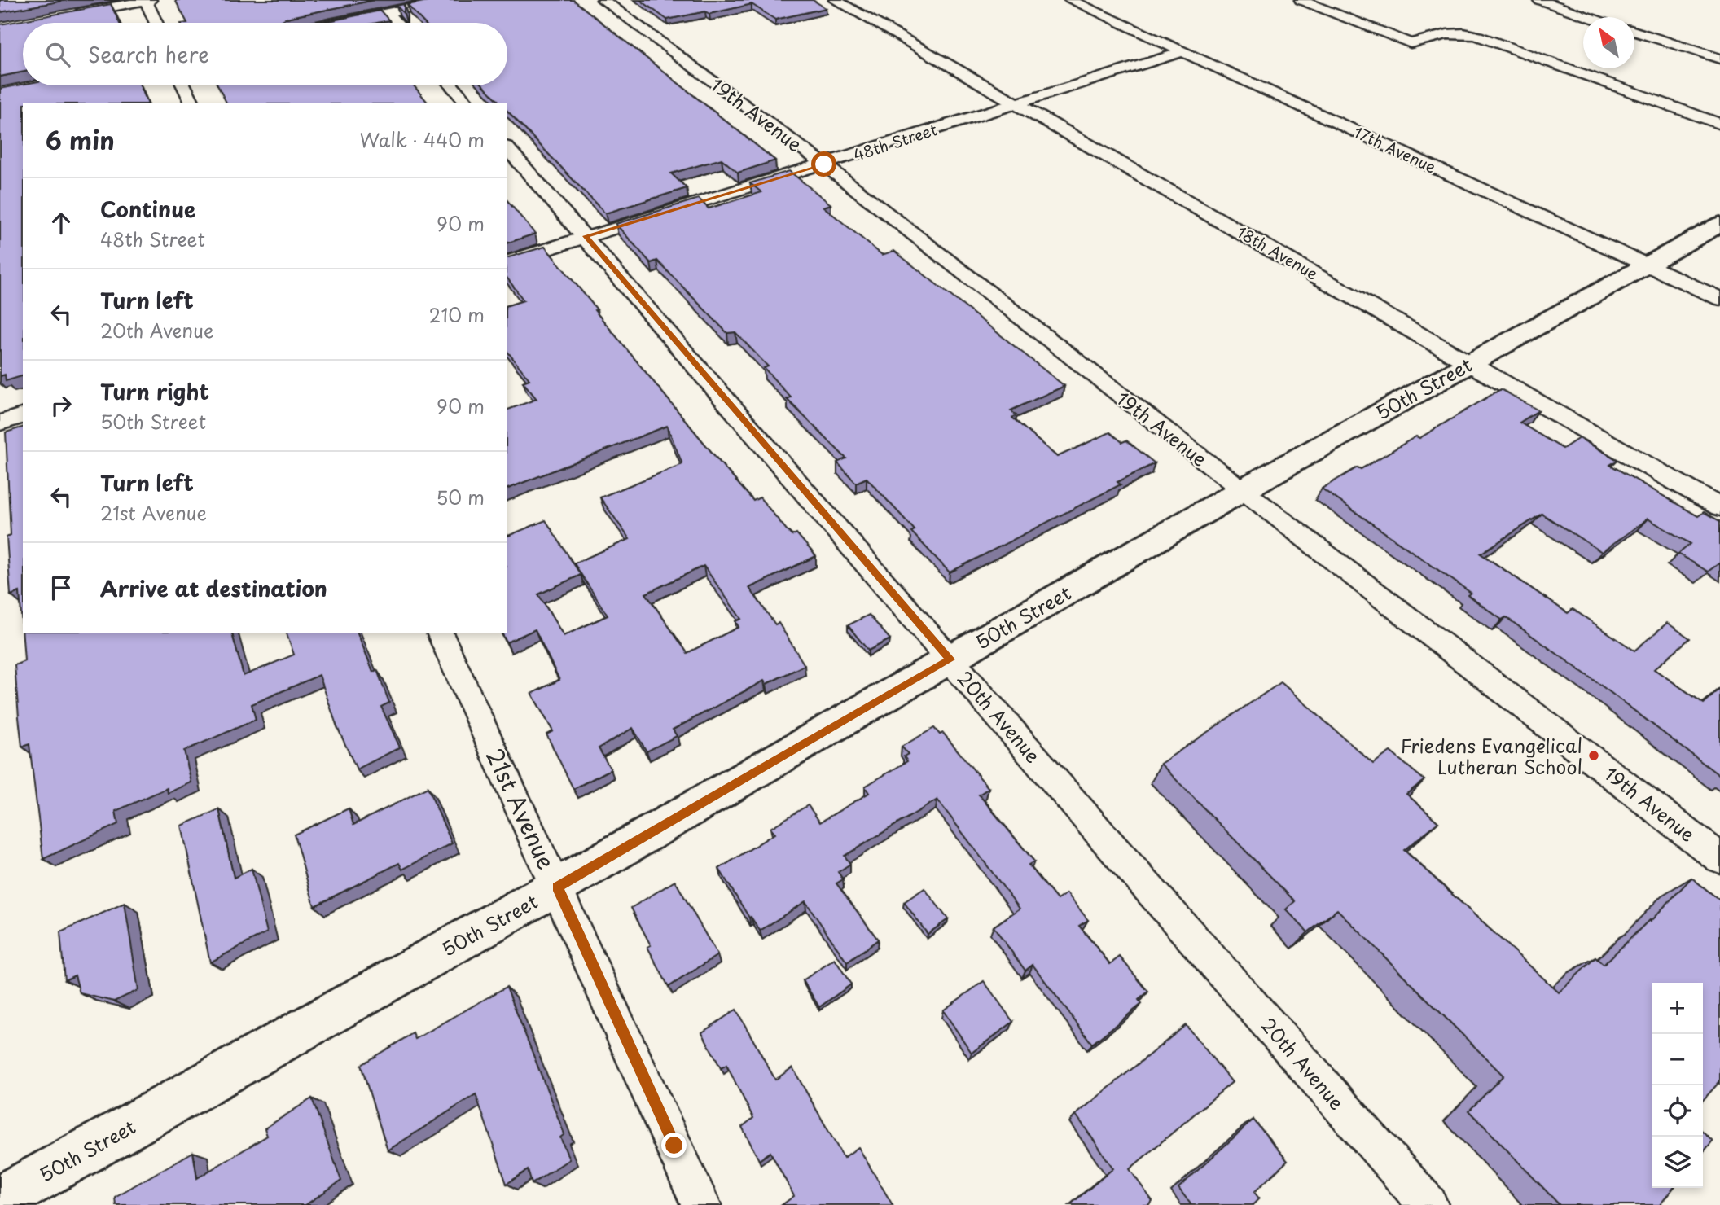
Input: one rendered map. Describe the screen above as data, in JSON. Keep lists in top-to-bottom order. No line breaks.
{"streets":{"street":["19th Avenue","48th Street","17th Avenue","18th Avenue","50th Street","20th Avenue","21st Avenue"]},"crossings":[["19th Avenue","48th Street"],["19th Avenue","50th Street"],["48th Street","17th Avenue"],["48th Street","18th Avenue"],["48th Street","20th Avenue"],["17th Avenue","50th Street"],["18th Avenue","50th Street"],["50th Street","20th Avenue"],["50th Street","21st Avenue"]],"places":["Friedens Evangelical Lutheran School"],"north":"top left","page":{"search":"Search here","heading":["6 min","Walk · 440 m"],"list":[["Continue","48th Street","90 m"],["Turn left","20th Avenue","210 m"],["Turn right","50th Street","90 m"],["Turn left","21st Avenue","50 m"],"Arrive at destination"],"map_buttons":["+","−"]}}
